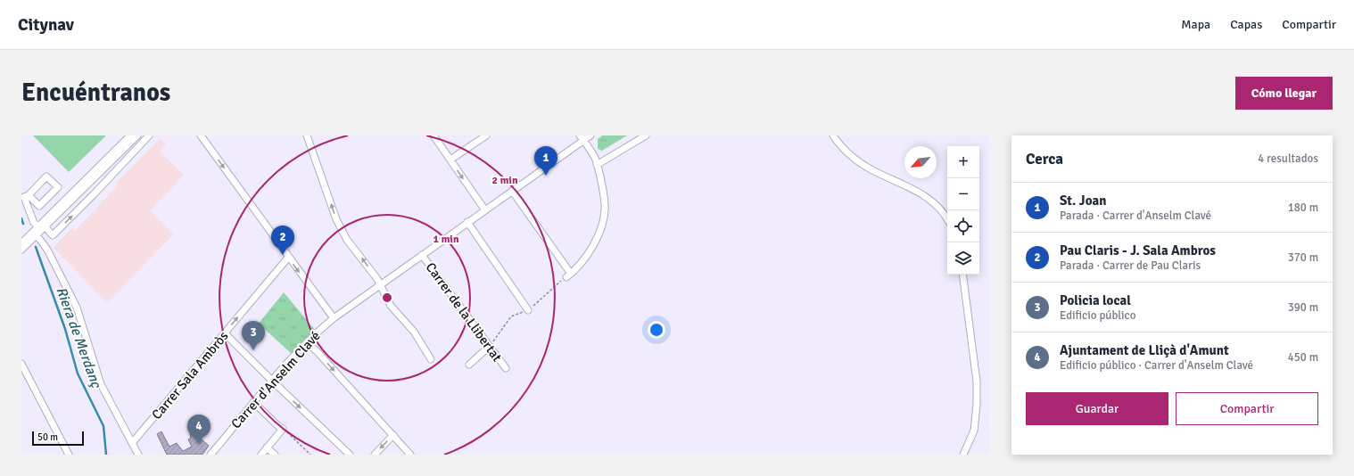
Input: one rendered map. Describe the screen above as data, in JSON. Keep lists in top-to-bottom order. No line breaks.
{"streets":{"street":["Carrer de la Llibertat","Carrer Sala Ambròs","Carrer d'Anselm Clavé"]},"crossings":[["Carrer de la Llibertat","Carrer d'Anselm Clavé"]],"one_way":["Carrer Sala Ambròs"],"water":["Riera de Merdanç"],"scale_bar":"50 m","north":"bottom left","page":{"header":"Citynav","nav":["Mapa","Capas","Compartir"],"buttons":["Cómo llegar",["Guardar","Compartir"]],"title":"Encuéntranos","heading":["Cerca","4 resultados"],"map_buttons":["+","−"],"pins":["1","2","3","4"],"list":[{"mark":"1","name":"St. Joan","note":"Parada · Carrer d'Anselm Clavé","value":"180 m"},{"mark":"2","name":"Pau Claris - J. Sala Ambros","note":"Parada · Carrer de Pau Claris","value":"370 m"},{"mark":"3","name":"Policia local","note":"Edificio público","value":"390 m"},{"mark":"4","name":"Ajuntament de Lliçà d'Amunt","note":"Edificio público · Carrer d'Anselm Clavé","value":"450 m"}],"scale":"50 m"},"rings":["2 min","1 min"]}
